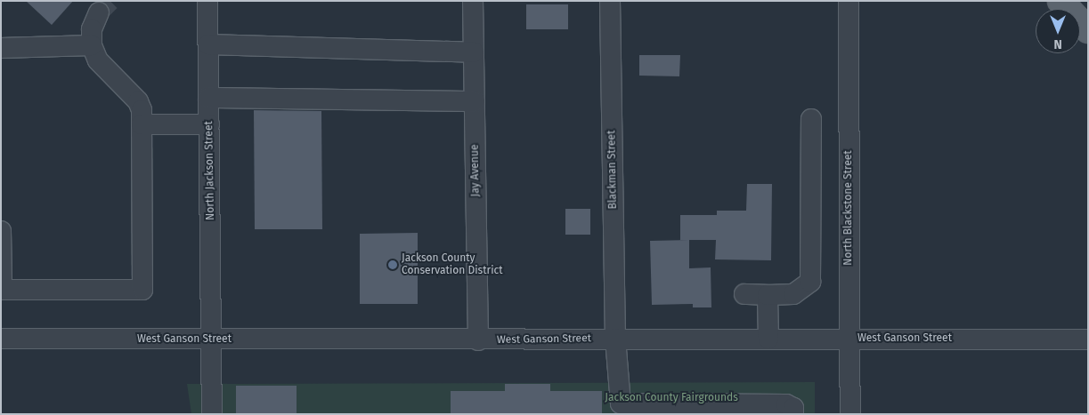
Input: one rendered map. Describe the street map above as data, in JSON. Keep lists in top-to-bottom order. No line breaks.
{"streets":{"street":["Blackman Street","North Jackson Street","Jay Avenue","North Blackstone Street","West Ganson Street"]},"crossings":[["Blackman Street","West Ganson Street"],["North Jackson Street","West Ganson Street"],["Jay Avenue","West Ganson Street"],["North Blackstone Street","West Ganson Street"]],"parks":["Jackson County Fairgrounds"],"places":["Jackson County Conservation District"],"north":"bottom"}
